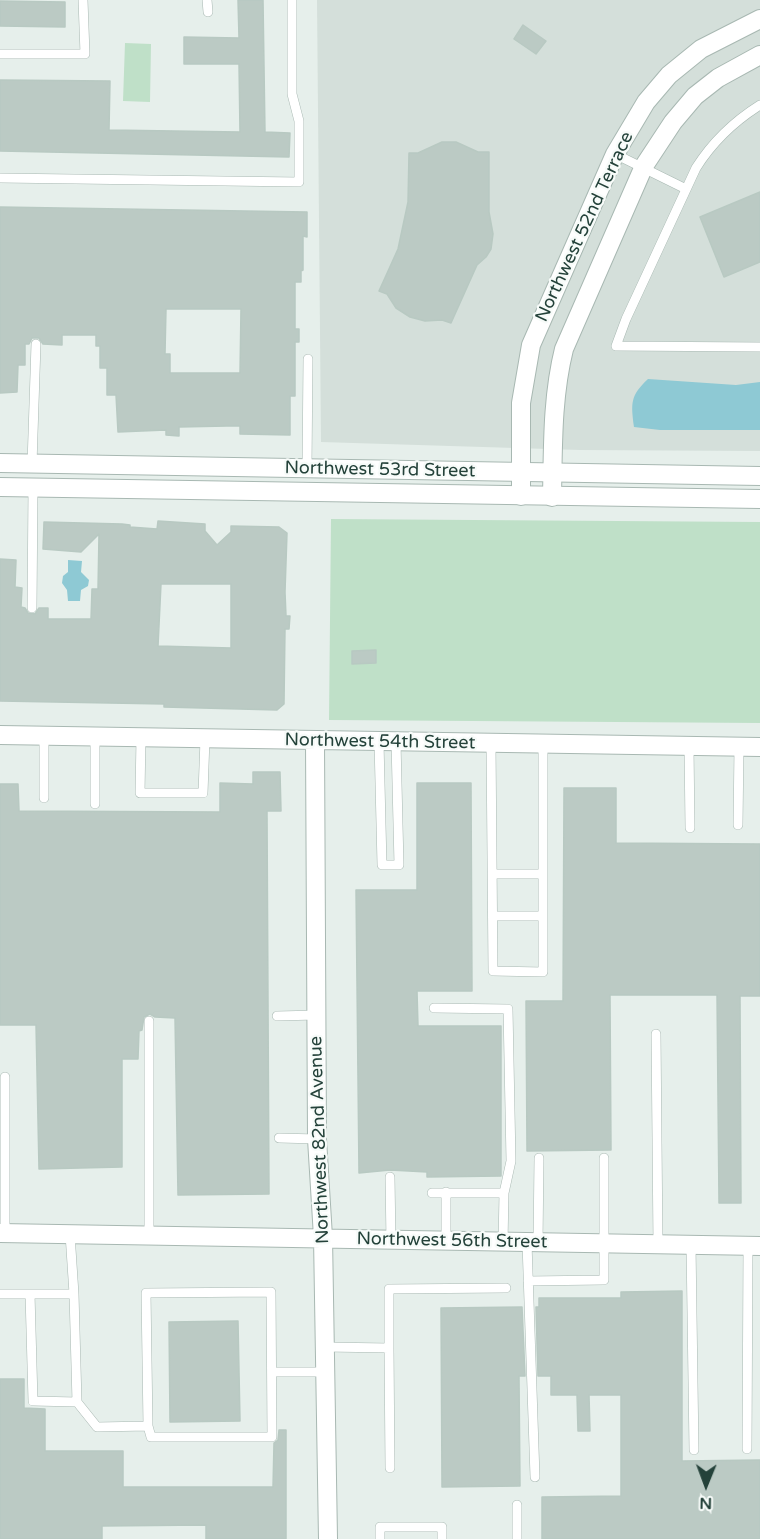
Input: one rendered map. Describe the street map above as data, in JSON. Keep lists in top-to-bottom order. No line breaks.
{"streets":{"street":["Northwest 52nd Terrace","Northwest 53rd Street","Northwest 54th Street","Northwest 82nd Avenue","Northwest 56th Street"]},"crossings":[["Northwest 52nd Terrace","Northwest 53rd Street"],["Northwest 54th Street","Northwest 82nd Avenue"],["Northwest 82nd Avenue","Northwest 56th Street"]],"north":"bottom"}
